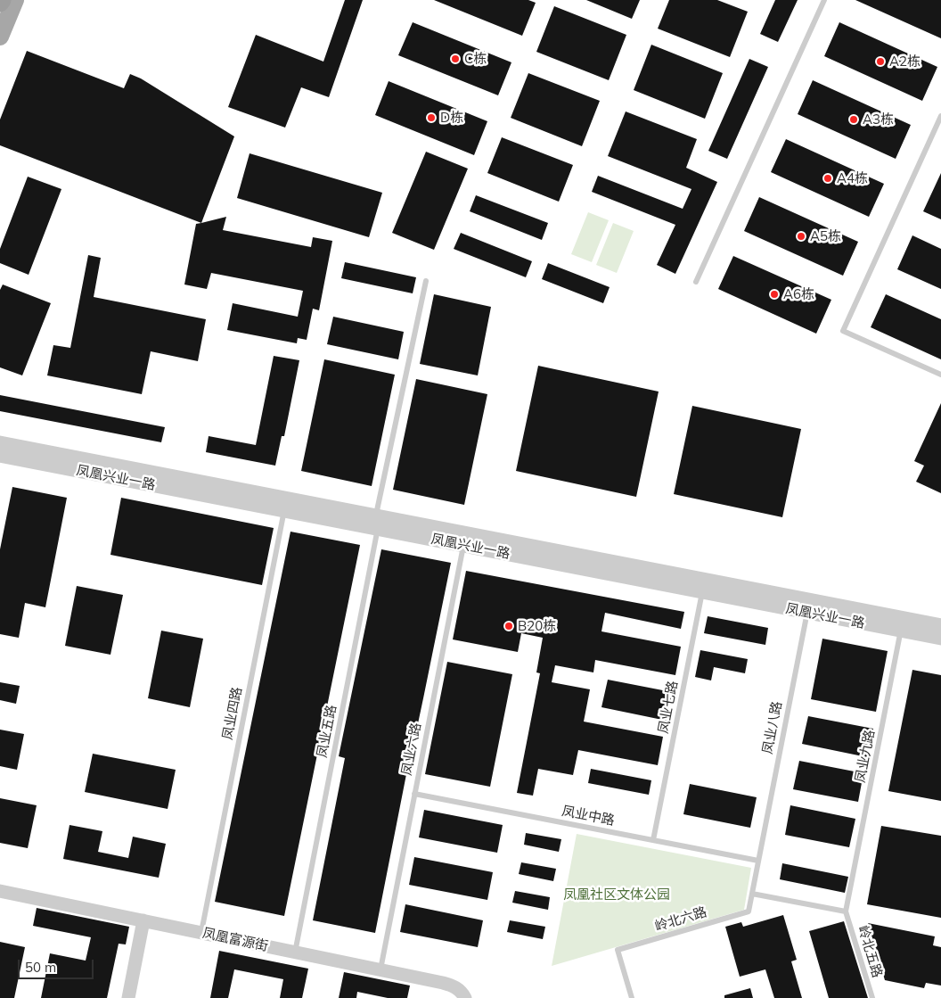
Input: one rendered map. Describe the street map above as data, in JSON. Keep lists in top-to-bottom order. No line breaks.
{"streets":{"street":["凤凰兴业一路","凤凰富源街"],"lane":["凤业七路","凤业四路","凤业八路","凤业五路","凤业六路","凤业九路","凤业中路","岭北六路","岭北五路"]},"crossings":[["凤凰兴业一路","凤业七路"],["凤凰兴业一路","凤业四路"],["凤凰兴业一路","凤业八路"],["凤凰兴业一路","凤业五路"],["凤凰兴业一路","凤业六路"],["凤凰兴业一路","凤业九路"],["凤业七路","凤业中路"],["凤业四路","凤凰富源街"],["凤业八路","凤业中路"],["凤业八路","岭北六路"],["凤业五路","凤凰富源街"],["凤业六路","凤业中路"],["凤业六路","凤凰富源街"],["凤业九路","岭北五路"],["凤业中路","岭北六路"]],"parks":["凤凰社区文体公园"],"places":["C栋","A2栋","D栋","A3栋","A4栋","A5栋","A6栋","B20栋"],"scale_bar":"50 m"}
